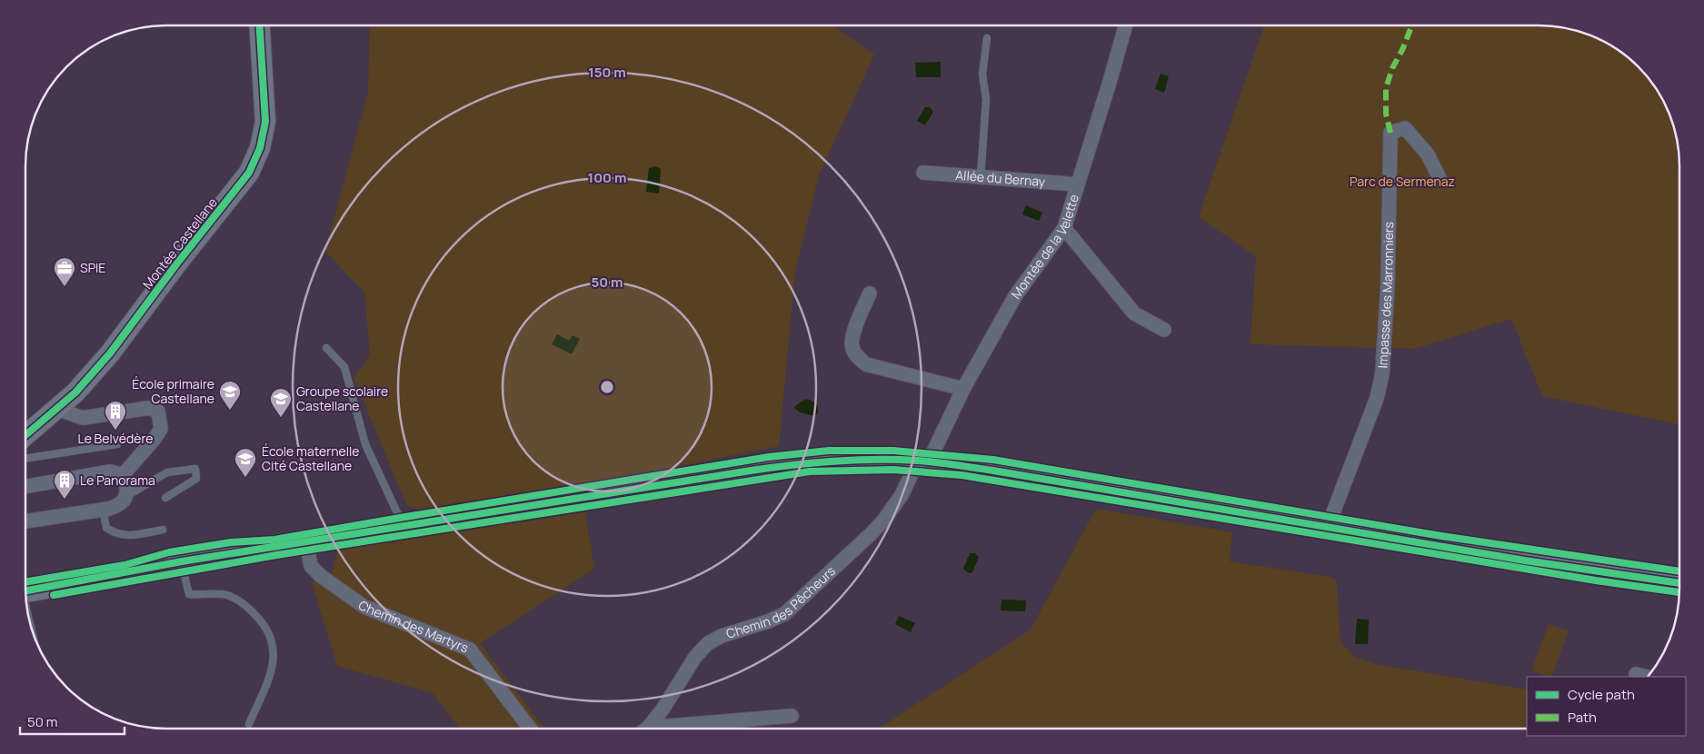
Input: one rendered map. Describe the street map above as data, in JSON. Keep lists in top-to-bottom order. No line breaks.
{"streets":{"street":["Allée du Bernay","Montée Castellane","Montée de la Velette","Impasse des Marronniers","Chemin des Pêcheurs","Chemin des Martyrs"]},"crossings":[["Allée du Bernay","Montée de la Velette"],["Montée de la Velette","Chemin des Pêcheurs"]],"parks":["Parc de Sermenaz"],"places":{"office":["SPIE"],"school or university":["École primaire Castellane","Groupe scolaire Castellane","École maternelle Cité Castellane"],"building":["Le Belvédère","Le Panorama"]},"legend":["Cycle path","Path"],"scale_bar":"50 m","rings":["150 m","100 m","50 m"]}
